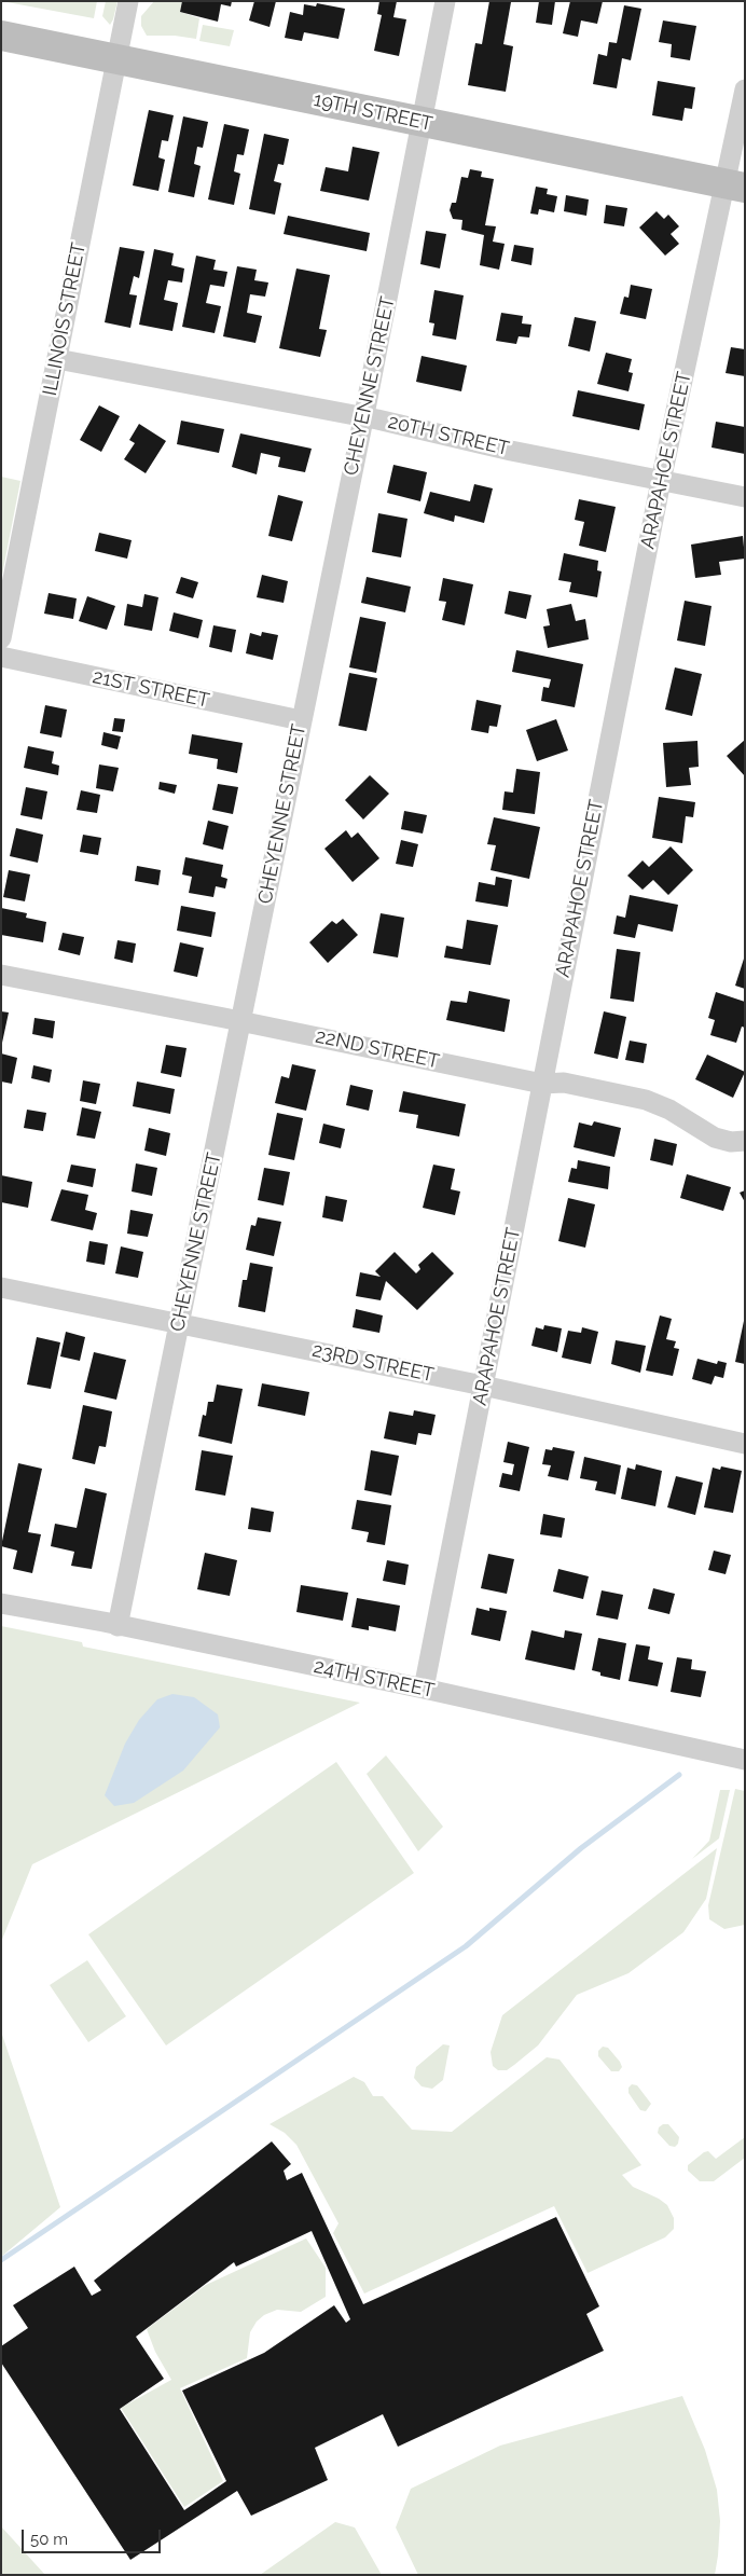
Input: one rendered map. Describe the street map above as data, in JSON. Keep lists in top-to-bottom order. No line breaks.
{"streets":{"main road":["19TH STREET"],"street":["ILLINOIS STREET","CHEYENNE STREET","20TH STREET","ARAPAHOE STREET","21ST STREET","22ND STREET","23RD STREET","24TH STREET"]},"crossings":[["19TH STREET","ILLINOIS STREET"],["19TH STREET","CHEYENNE STREET"],["19TH STREET","ARAPAHOE STREET"],["ILLINOIS STREET","20TH STREET"],["CHEYENNE STREET","20TH STREET"],["CHEYENNE STREET","21ST STREET"],["CHEYENNE STREET","22ND STREET"],["CHEYENNE STREET","23RD STREET"],["CHEYENNE STREET","24TH STREET"],["20TH STREET","ARAPAHOE STREET"],["ARAPAHOE STREET","22ND STREET"],["ARAPAHOE STREET","23RD STREET"],["ARAPAHOE STREET","24TH STREET"]],"scale_bar":"50 m"}
